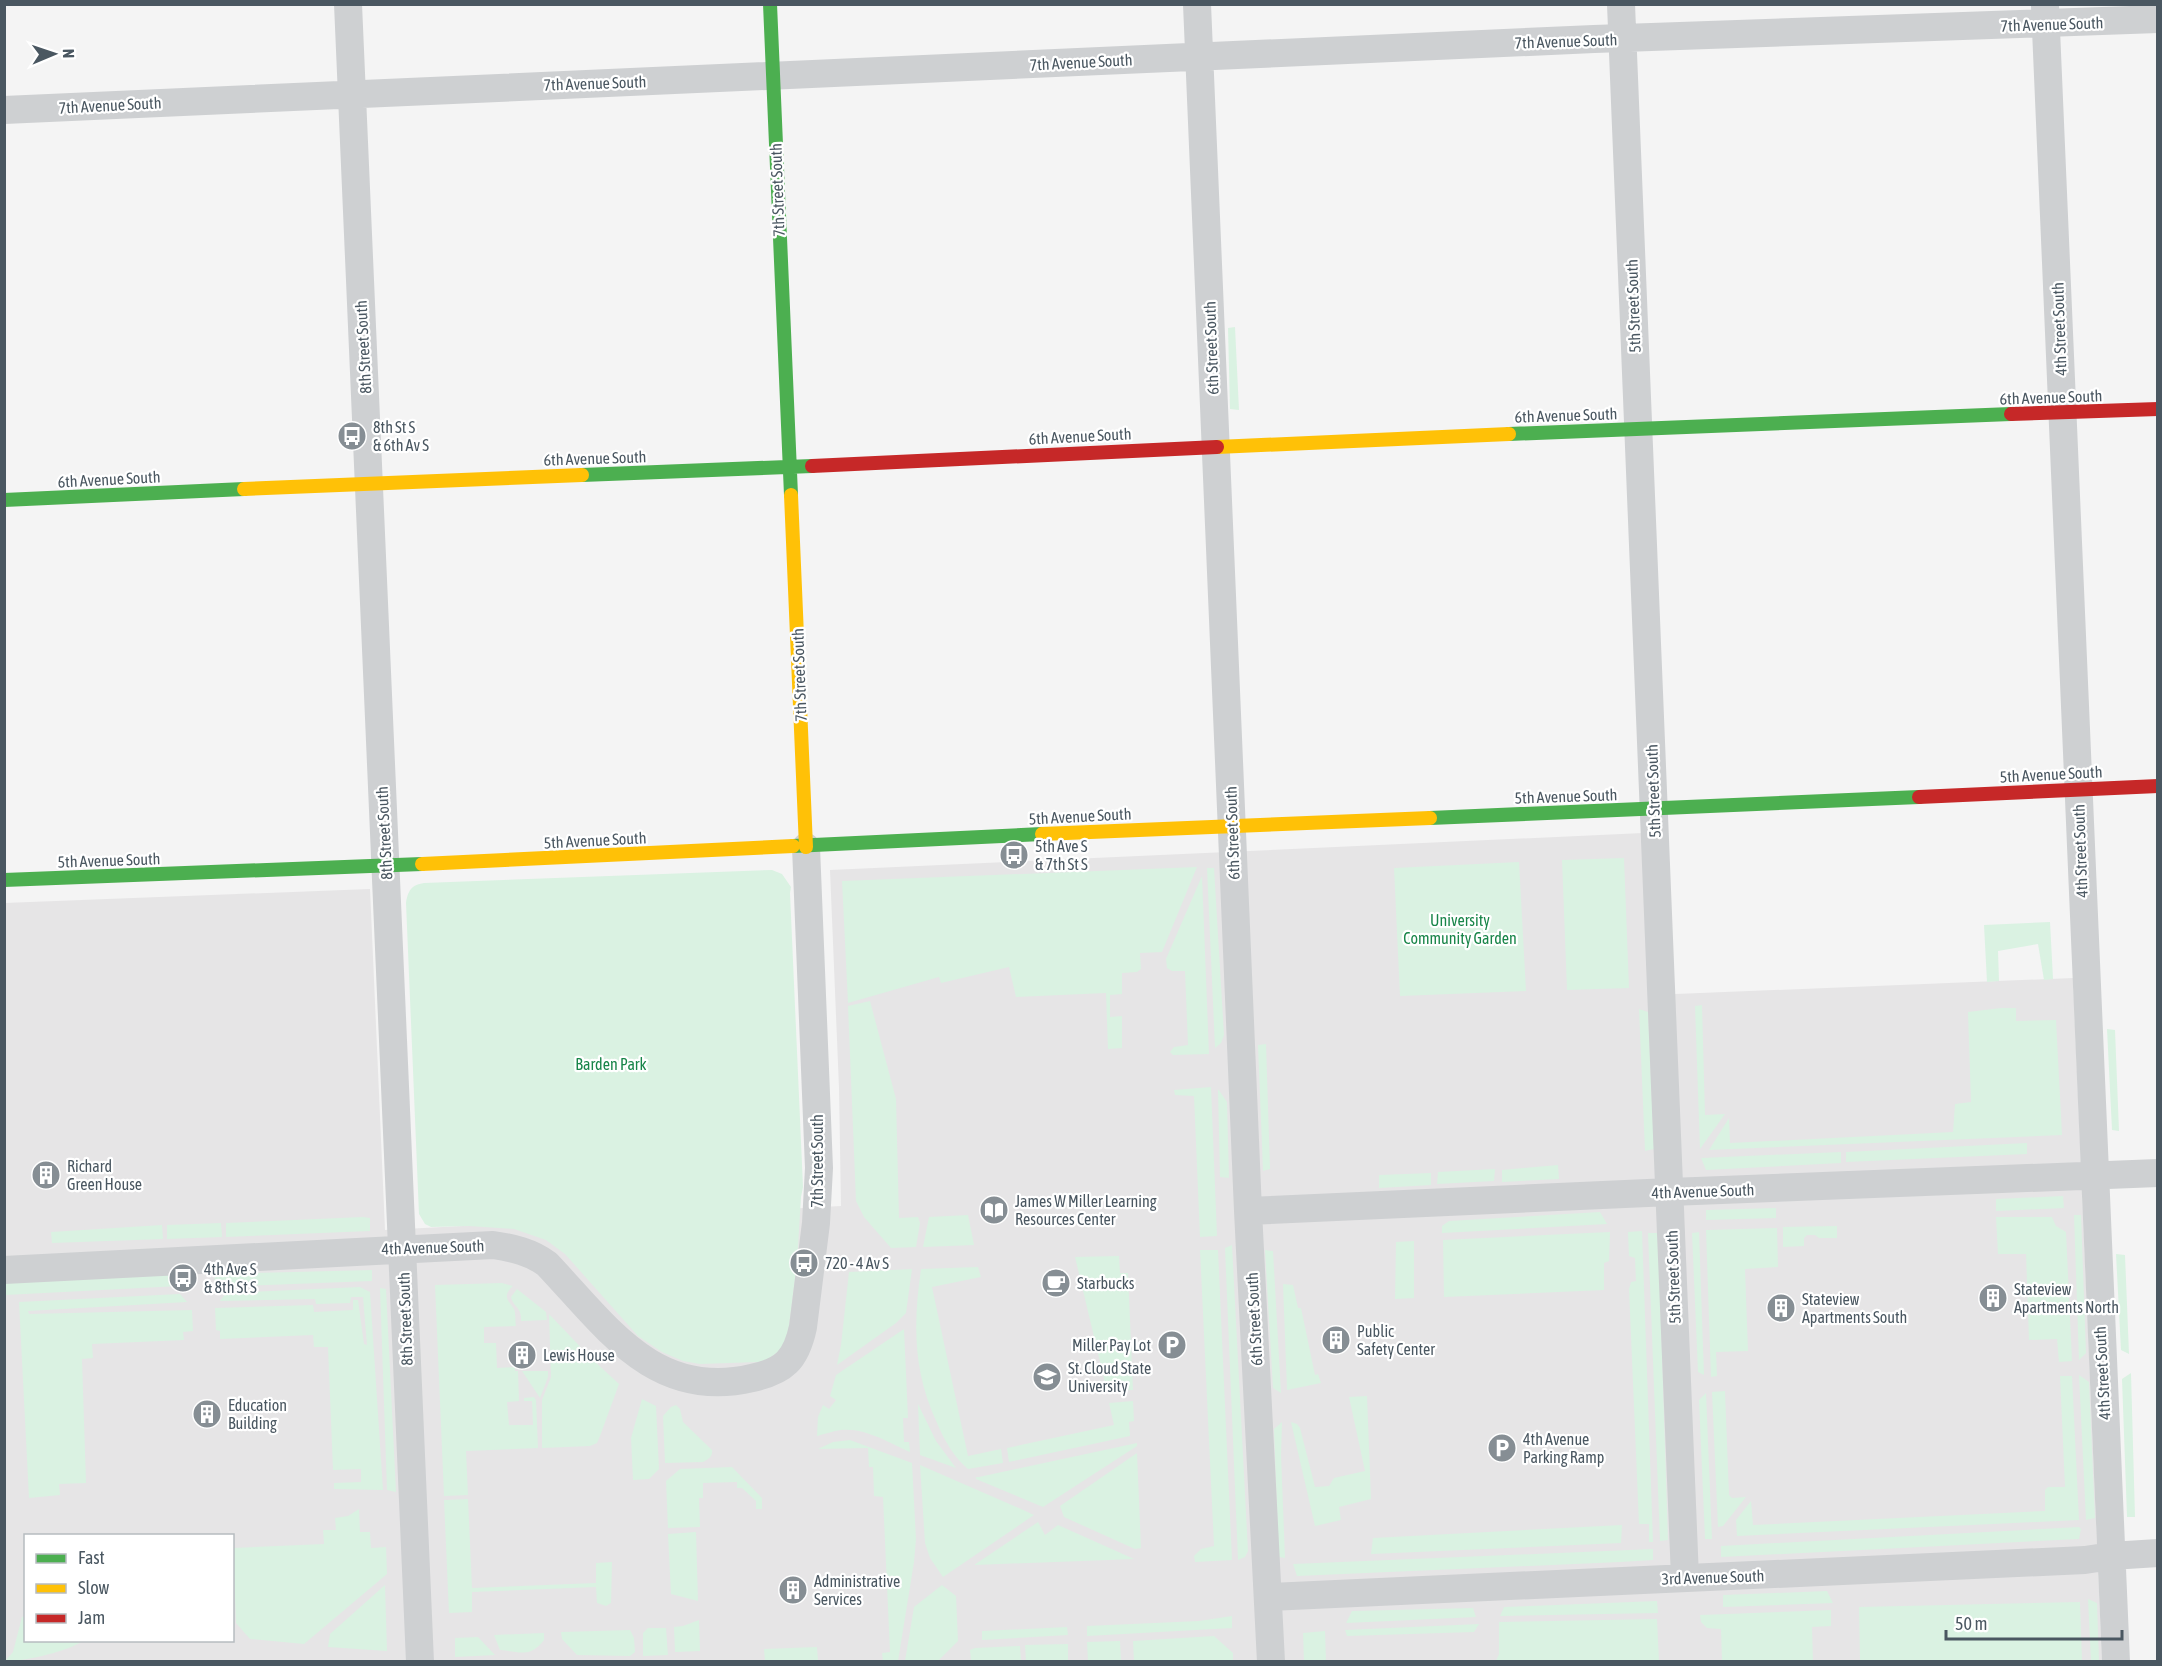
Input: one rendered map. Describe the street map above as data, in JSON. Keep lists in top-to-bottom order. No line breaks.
{"streets":{"street":["7th Avenue South","7th Street South","5th Street South","4th Street South","8th Street South","6th Street South","6th Avenue South","5th Avenue South","4th Avenue South","3rd Avenue South"]},"crossings":[["7th Avenue South","7th Street South"],["7th Avenue South","5th Street South"],["7th Avenue South","4th Street South"],["7th Avenue South","8th Street South"],["7th Avenue South","6th Street South"],["7th Street South","6th Avenue South"],["7th Street South","5th Avenue South"],["7th Street South","4th Avenue South"],["5th Street South","6th Avenue South"],["5th Street South","5th Avenue South"],["5th Street South","4th Avenue South"],["5th Street South","3rd Avenue South"],["4th Street South","6th Avenue South"],["4th Street South","5th Avenue South"],["4th Street South","4th Avenue South"],["4th Street South","3rd Avenue South"],["8th Street South","6th Avenue South"],["8th Street South","5th Avenue South"],["8th Street South","4th Avenue South"],["6th Street South","6th Avenue South"],["6th Street South","5th Avenue South"],["6th Street South","4th Avenue South"],["6th Street South","3rd Avenue South"]],"parks":["University Community Garden","Barden Park"],"places":{"bus stop":["8th St S & 6th Av S","5th Ave S & 7th St S","720 - 4 Av S","4th Ave S & 8th St S"],"building":["Richard Green House","Stateview Apartments North","Stateview Apartments South","Public Safety Center","Lewis House","Education Building","Administrative Services"],"library":["James W Miller Learning Resources Center"],"cafe":["Starbucks"],"parking":["Miller Pay Lot","4th Avenue Parking Ramp"],"school or university":["St. Cloud State University"]},"legend":["Fast","Slow","Jam"],"scale_bar":"50 m","north":"right"}
